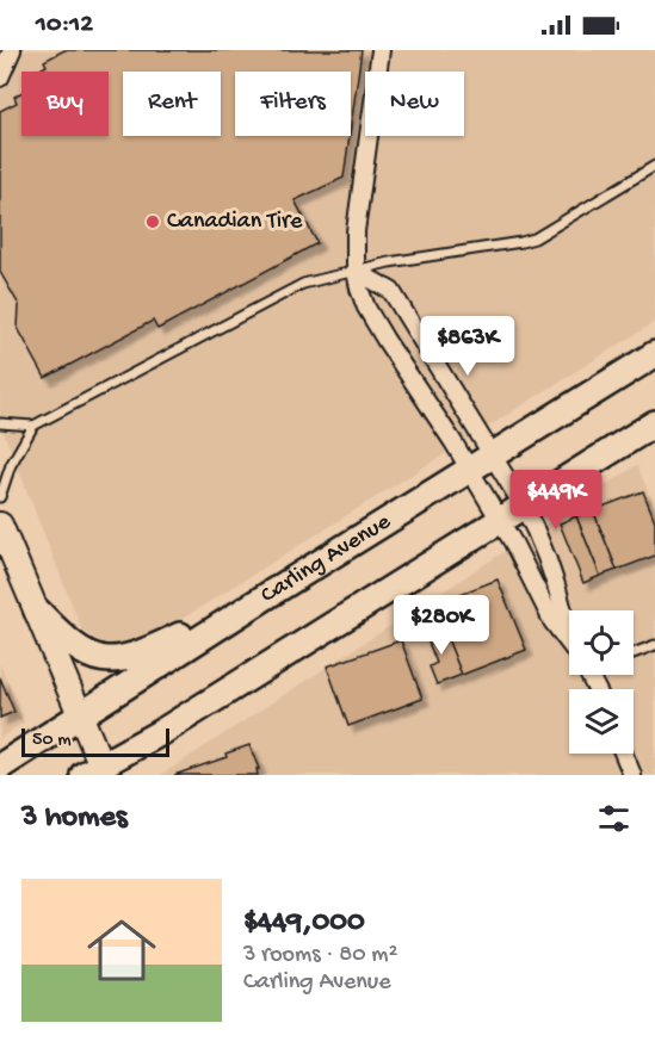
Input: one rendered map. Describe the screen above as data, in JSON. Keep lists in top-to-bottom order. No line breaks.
{"streets":{"main road":["Carling Avenue"]},"places":["Canadian Tire"],"scale_bar":"50 m","page":{"status":"10:12","chip":["Buy","Rent","Filters","New"],"price":["$863K","$449K","$280K"],"scale":"50 m","heading":"3 homes","list":[{"name":"$449,000","note":"3 rooms · 80 m² · Carling Avenue"}]}}
